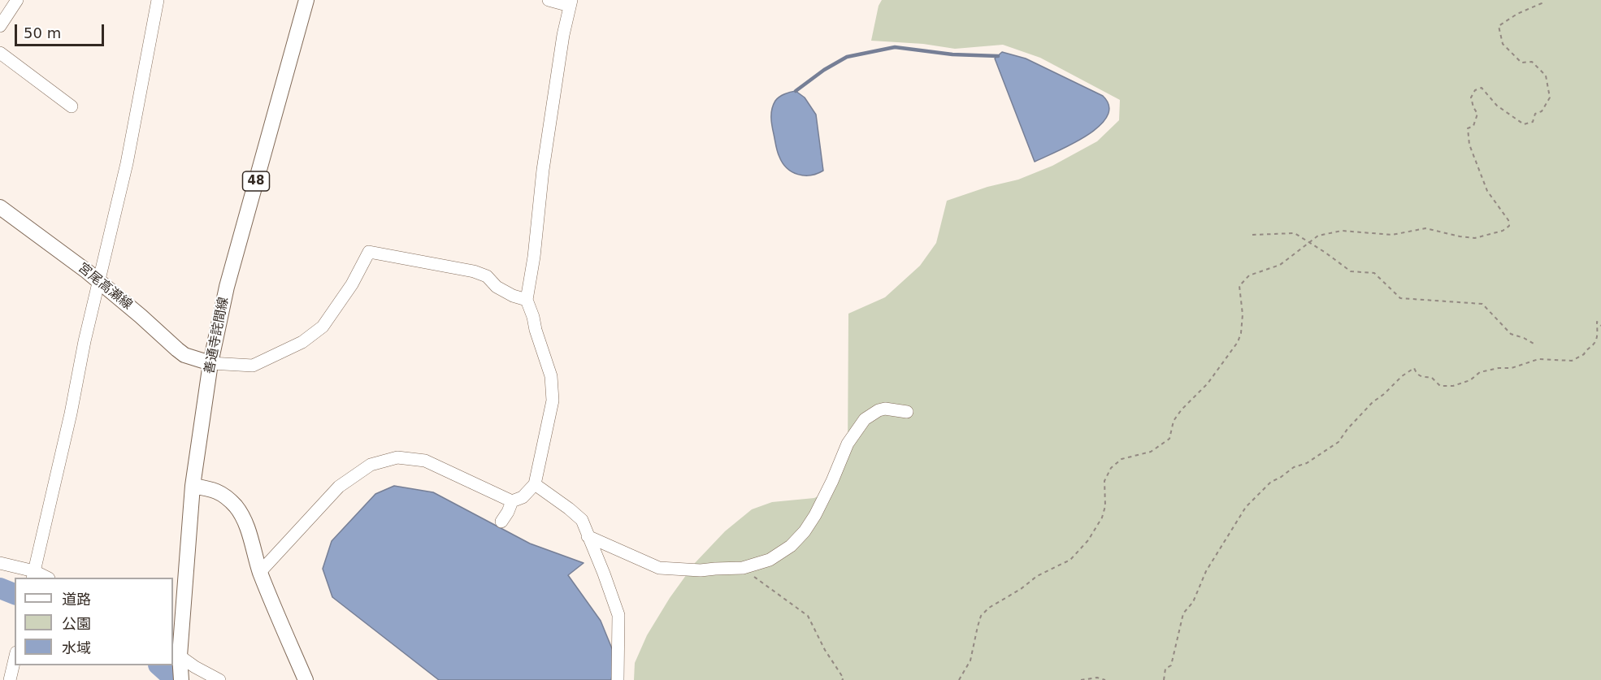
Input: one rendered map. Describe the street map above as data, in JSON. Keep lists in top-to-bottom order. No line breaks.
{"streets":{"main road":["48","宮尾高瀬線","善通寺詫間線"]},"crossings":[["宮尾高瀬線","善通寺詫間線"]],"legend":["道路","公園","水域"],"scale_bar":"50 m"}
